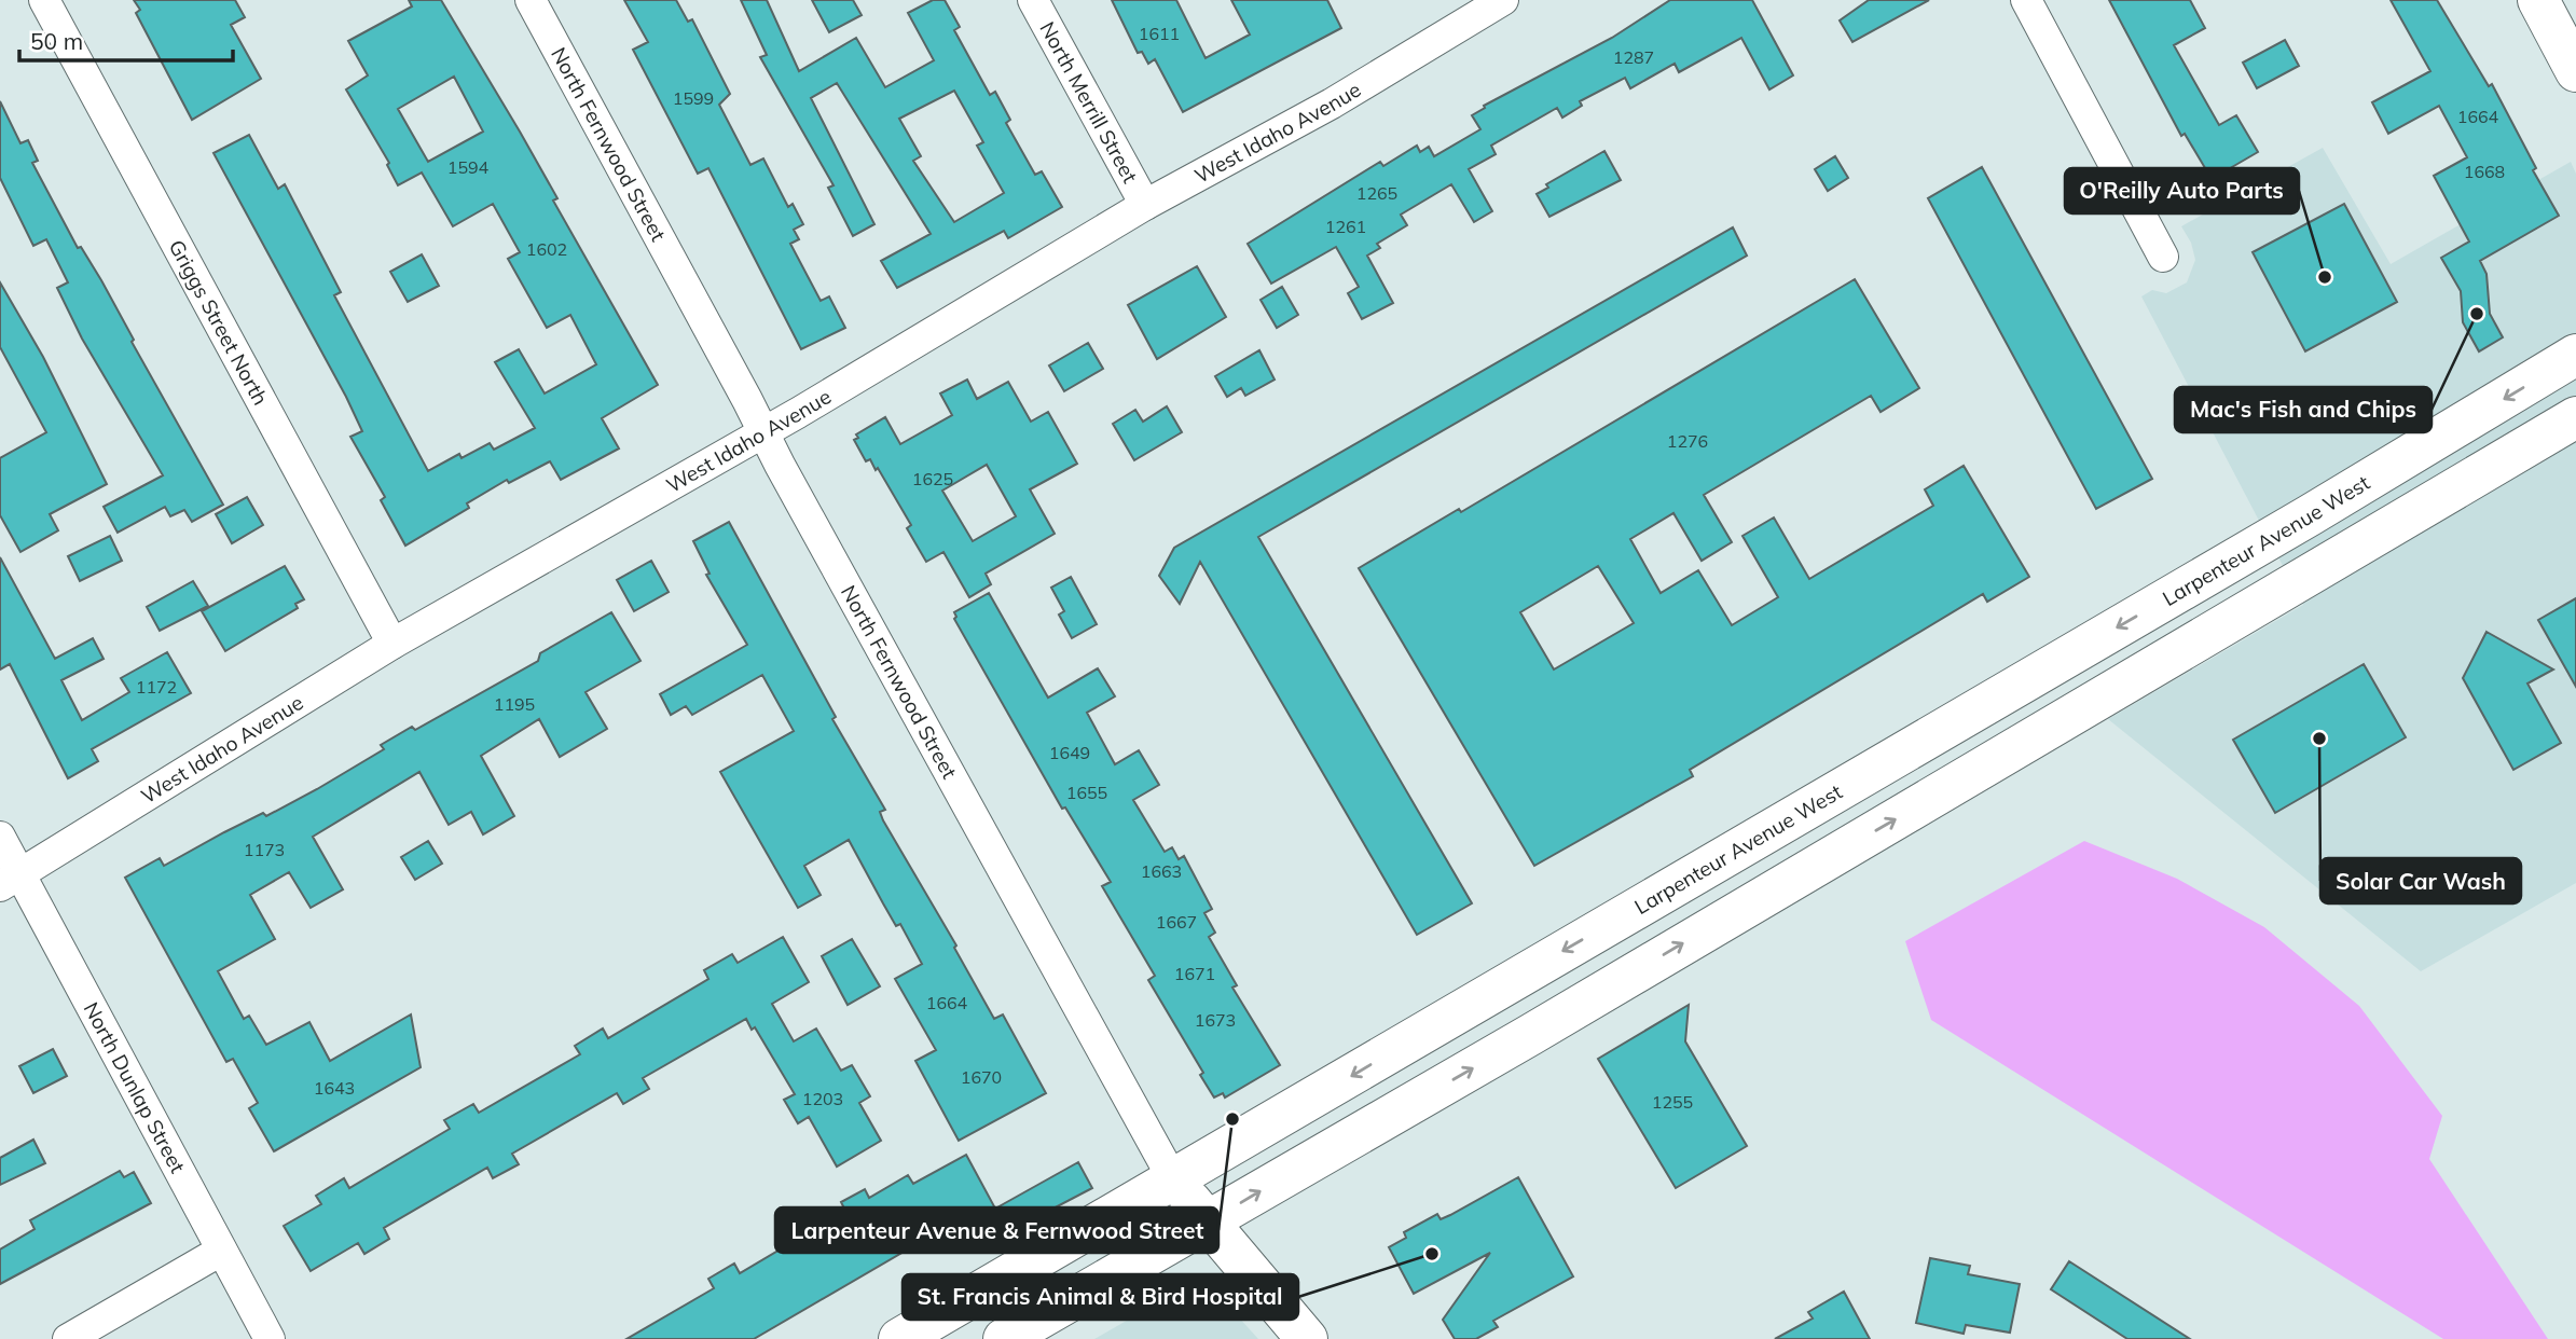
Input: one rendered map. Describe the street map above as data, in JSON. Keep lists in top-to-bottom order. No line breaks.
{"streets":{"main road":["North Fernwood Street","Larpenteur Avenue West"],"street":["North Merrill Street","West Idaho Avenue","Griggs Street North","North Dunlap Street"]},"crossings":[["North Merrill Street","West Idaho Avenue"],["West Idaho Avenue","North Fernwood Street"],["West Idaho Avenue","Griggs Street North"],["West Idaho Avenue","North Dunlap Street"],["North Fernwood Street","Larpenteur Avenue West"]],"places":["O'Reilly Auto Parts","Mac's Fish and Chips","Solar Car Wash","Larpenteur Avenue & Fernwood Street","St. Francis Animal & Bird Hospital"],"house_numbers":["1611","1287","1599","1664","1594","1668","1265","1261","1602","1276","1625","1172","1195","1649","1655","1173","1663","1667","1671","1664","1673","1670","1643","1203","1255"],"scale_bar":"50 m"}
